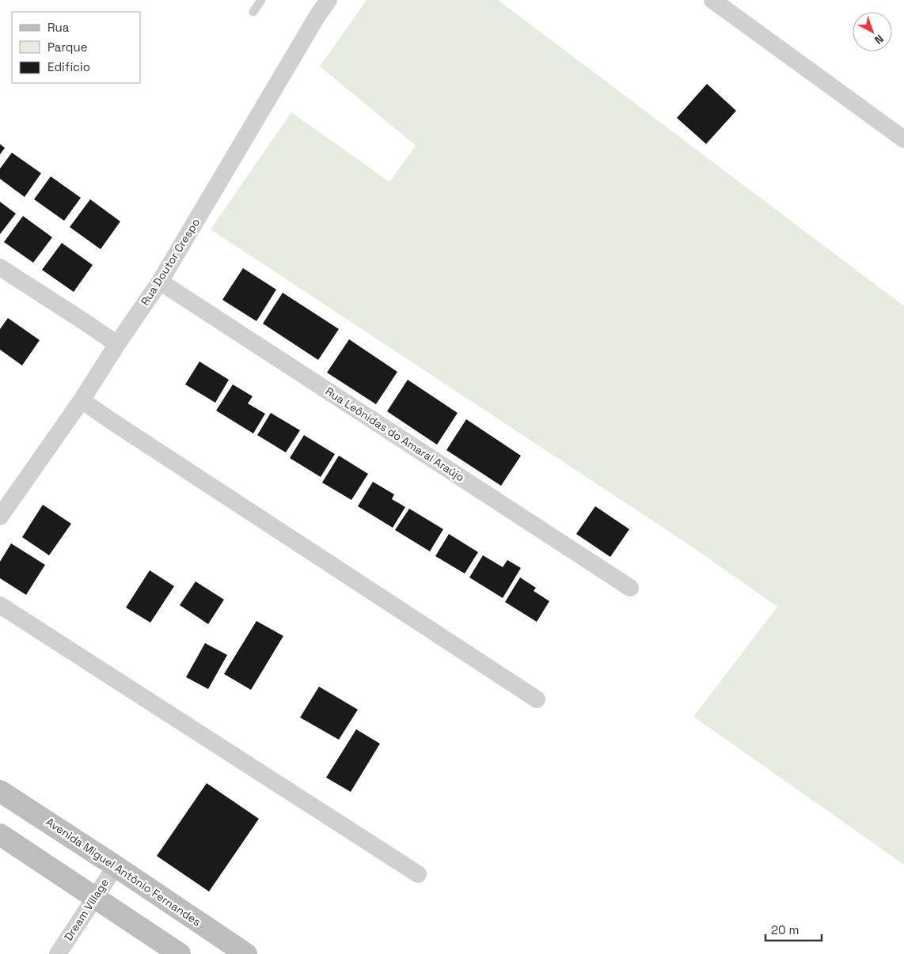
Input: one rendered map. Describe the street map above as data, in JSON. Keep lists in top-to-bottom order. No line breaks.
{"streets":{"street":["Rua Doutor Crespo","Rua Leônidas do Amaral Araújo","Avenida Miguel Antônio Fernandes","Dream Village"]},"crossings":[["Rua Doutor Crespo","Rua Leônidas do Amaral Araújo"],["Avenida Miguel Antônio Fernandes","Dream Village"]],"legend":["Rua","Parque","Edifício"],"scale_bar":"20 m","north":"bottom right"}
